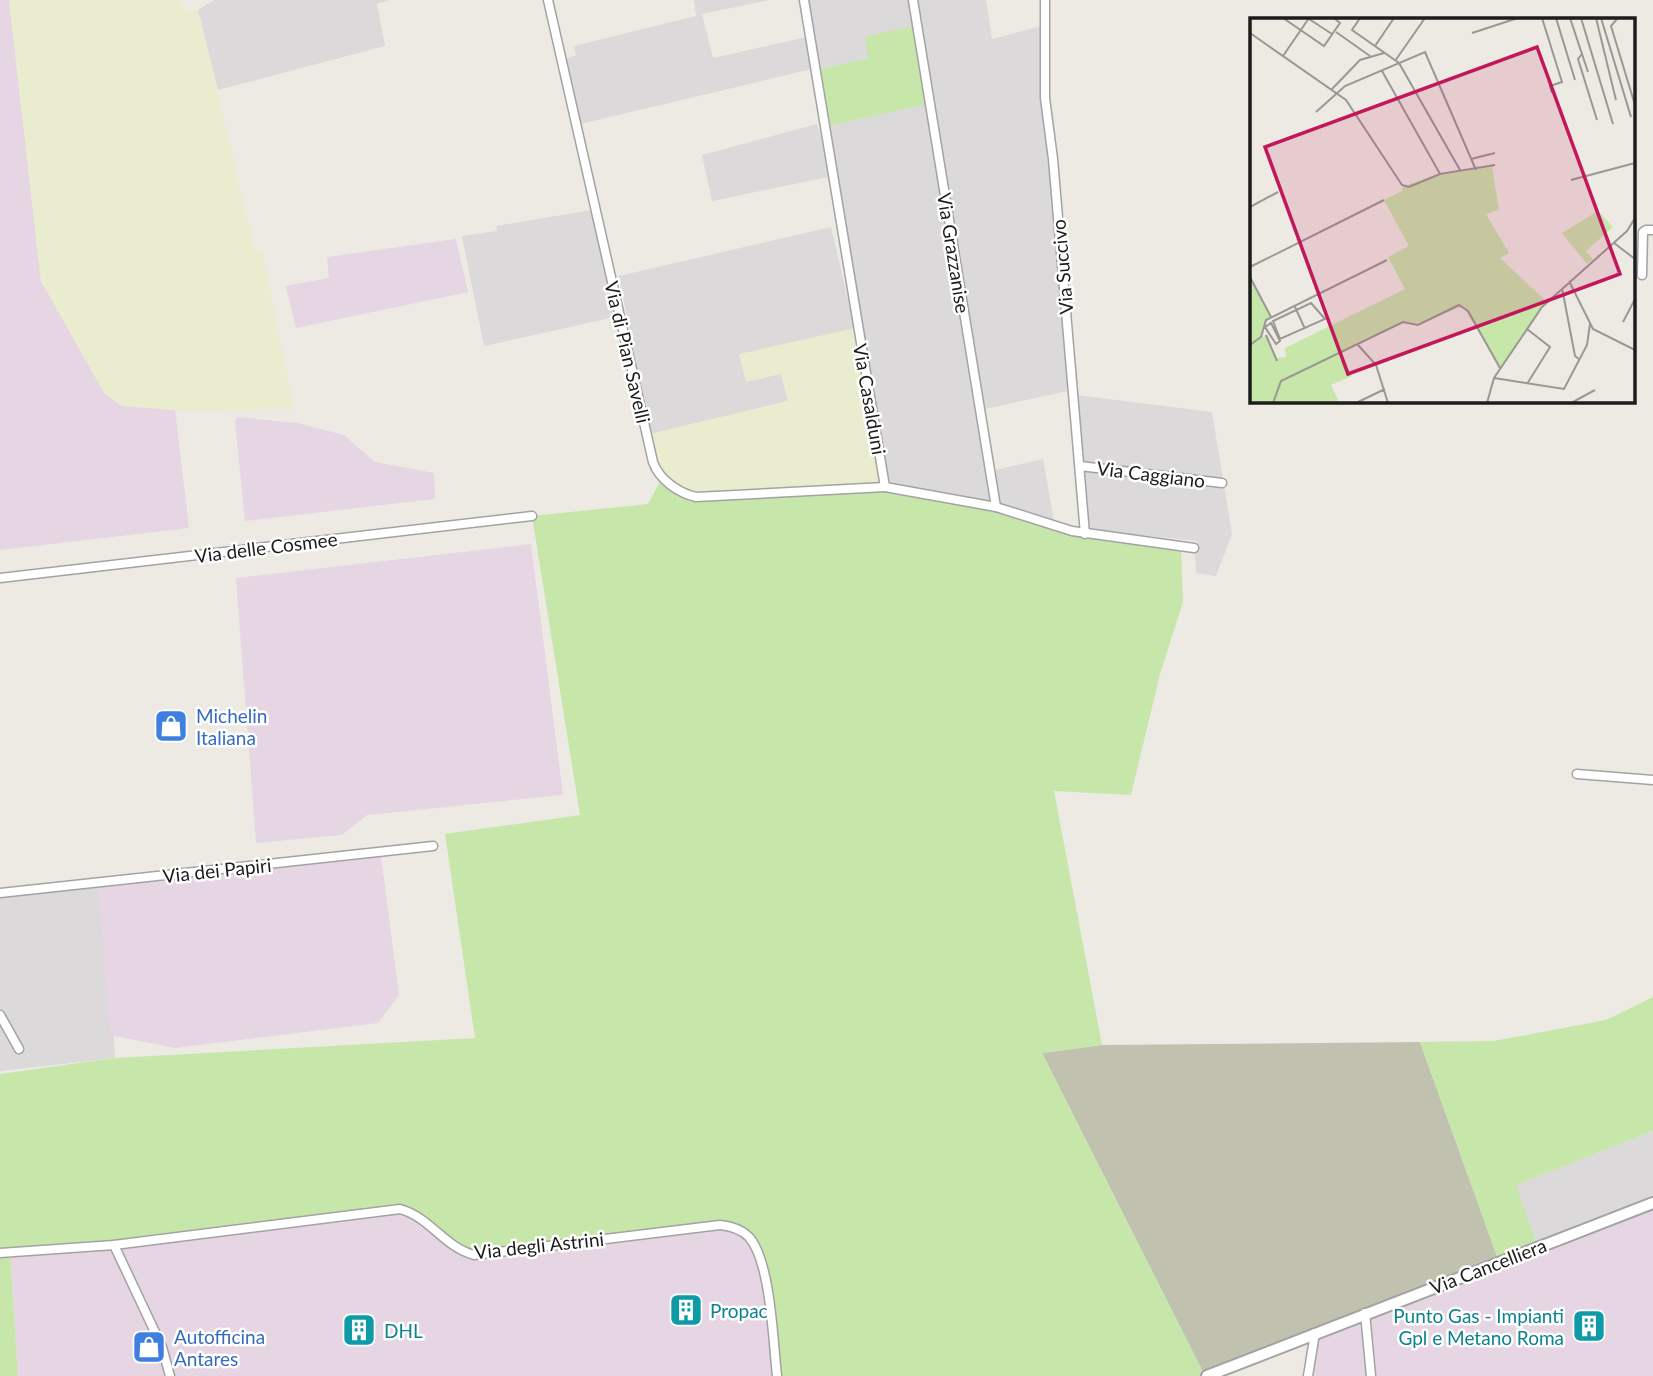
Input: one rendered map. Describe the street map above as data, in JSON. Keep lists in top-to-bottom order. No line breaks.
{"streets":{"street":["Via Grazzanise","Via Succivo","Via di Pian Savelli","Via Casalduni","Via Caggiano","Via delle Cosmee","Via dei Papiri","Via degli Astrini","Via Cancelliera"]},"crossings":[["Via Succivo","Via Caggiano"],["Via di Pian Savelli","Via Casalduni"]],"places":{"shop":["Michelin Italiana","Autofficina Antares"],"building":["Propac","Punto Gas - Impianti Gpl e Metano Roma","DHL"]}}
